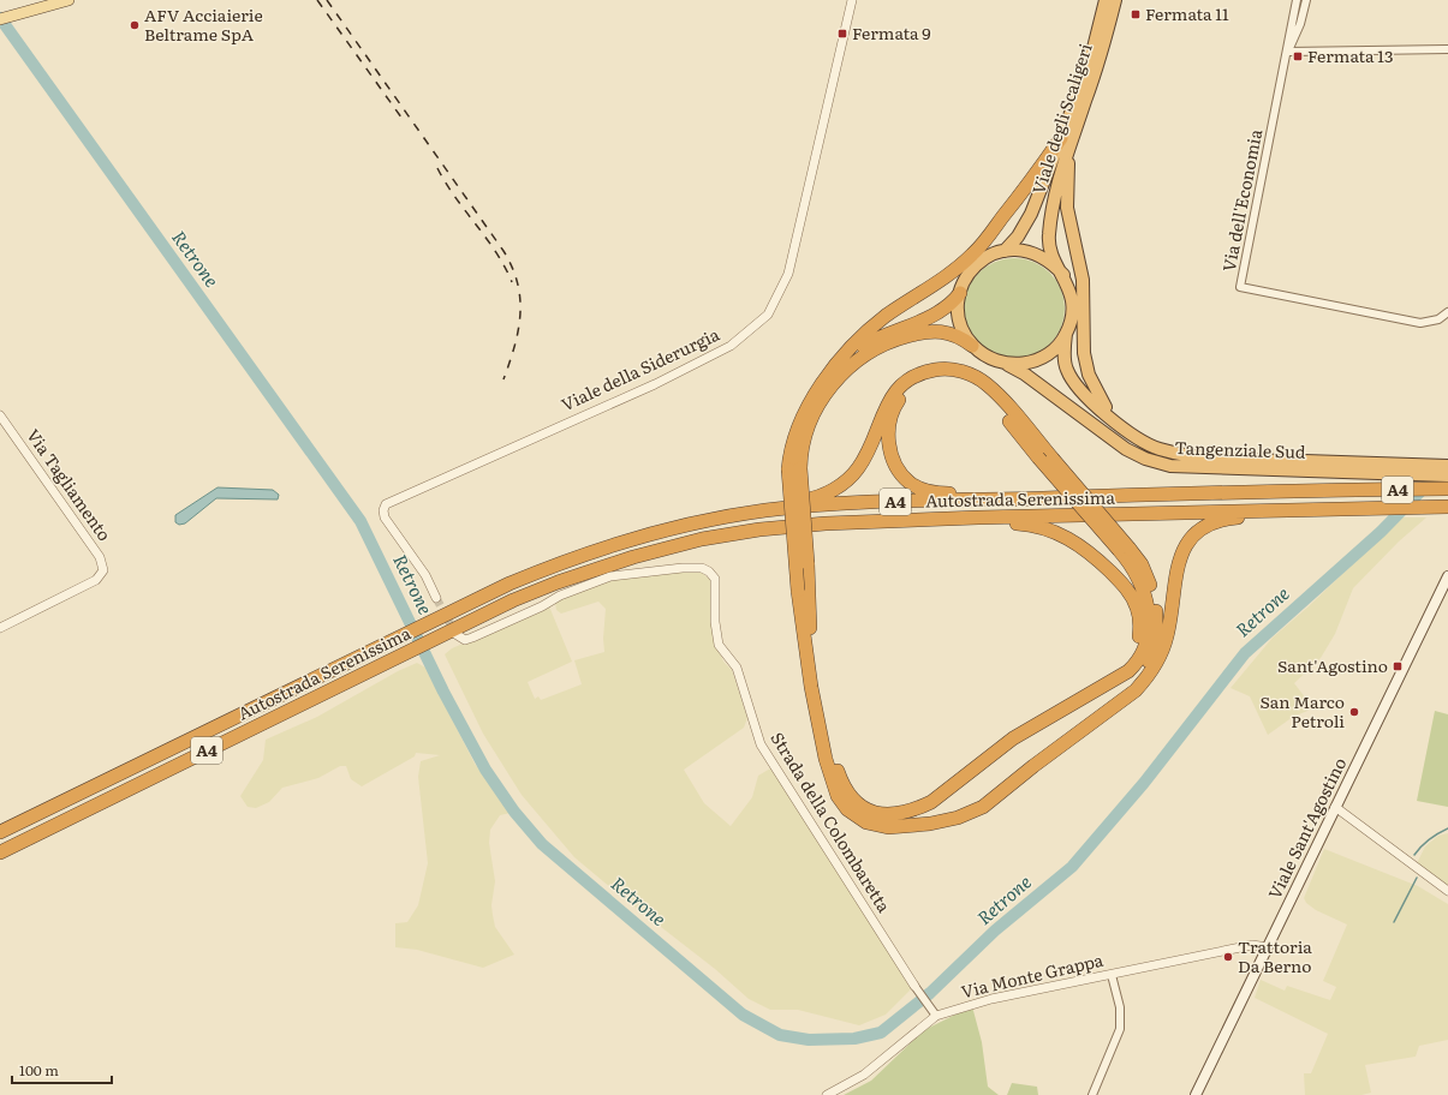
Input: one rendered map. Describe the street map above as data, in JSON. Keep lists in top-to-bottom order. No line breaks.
{"streets":{"highway":["Viale degli Scaligeri","Tangenziale Sud","A4","Autostrada Serenissima"],"main road":["Viale Sant'Agostino"],"street":["Via dell'Economia","Viale della Siderurgia","Via Tagliamento","Strada della Colombaretta","Via Monte Grappa"]},"crossings":[["Viale degli Scaligeri","Tangenziale Sud"],["Viale Sant'Agostino","Via Monte Grappa"]],"water":["Retrone"],"places":{"transit":["Fermata 11","Fermata 9","Fermata 13","Sant'Agostino"],"other":["AFV Acciaierie Beltrame SpA","San Marco Petroli","Trattoria Da Berno"]},"scale_bar":"100 m"}
